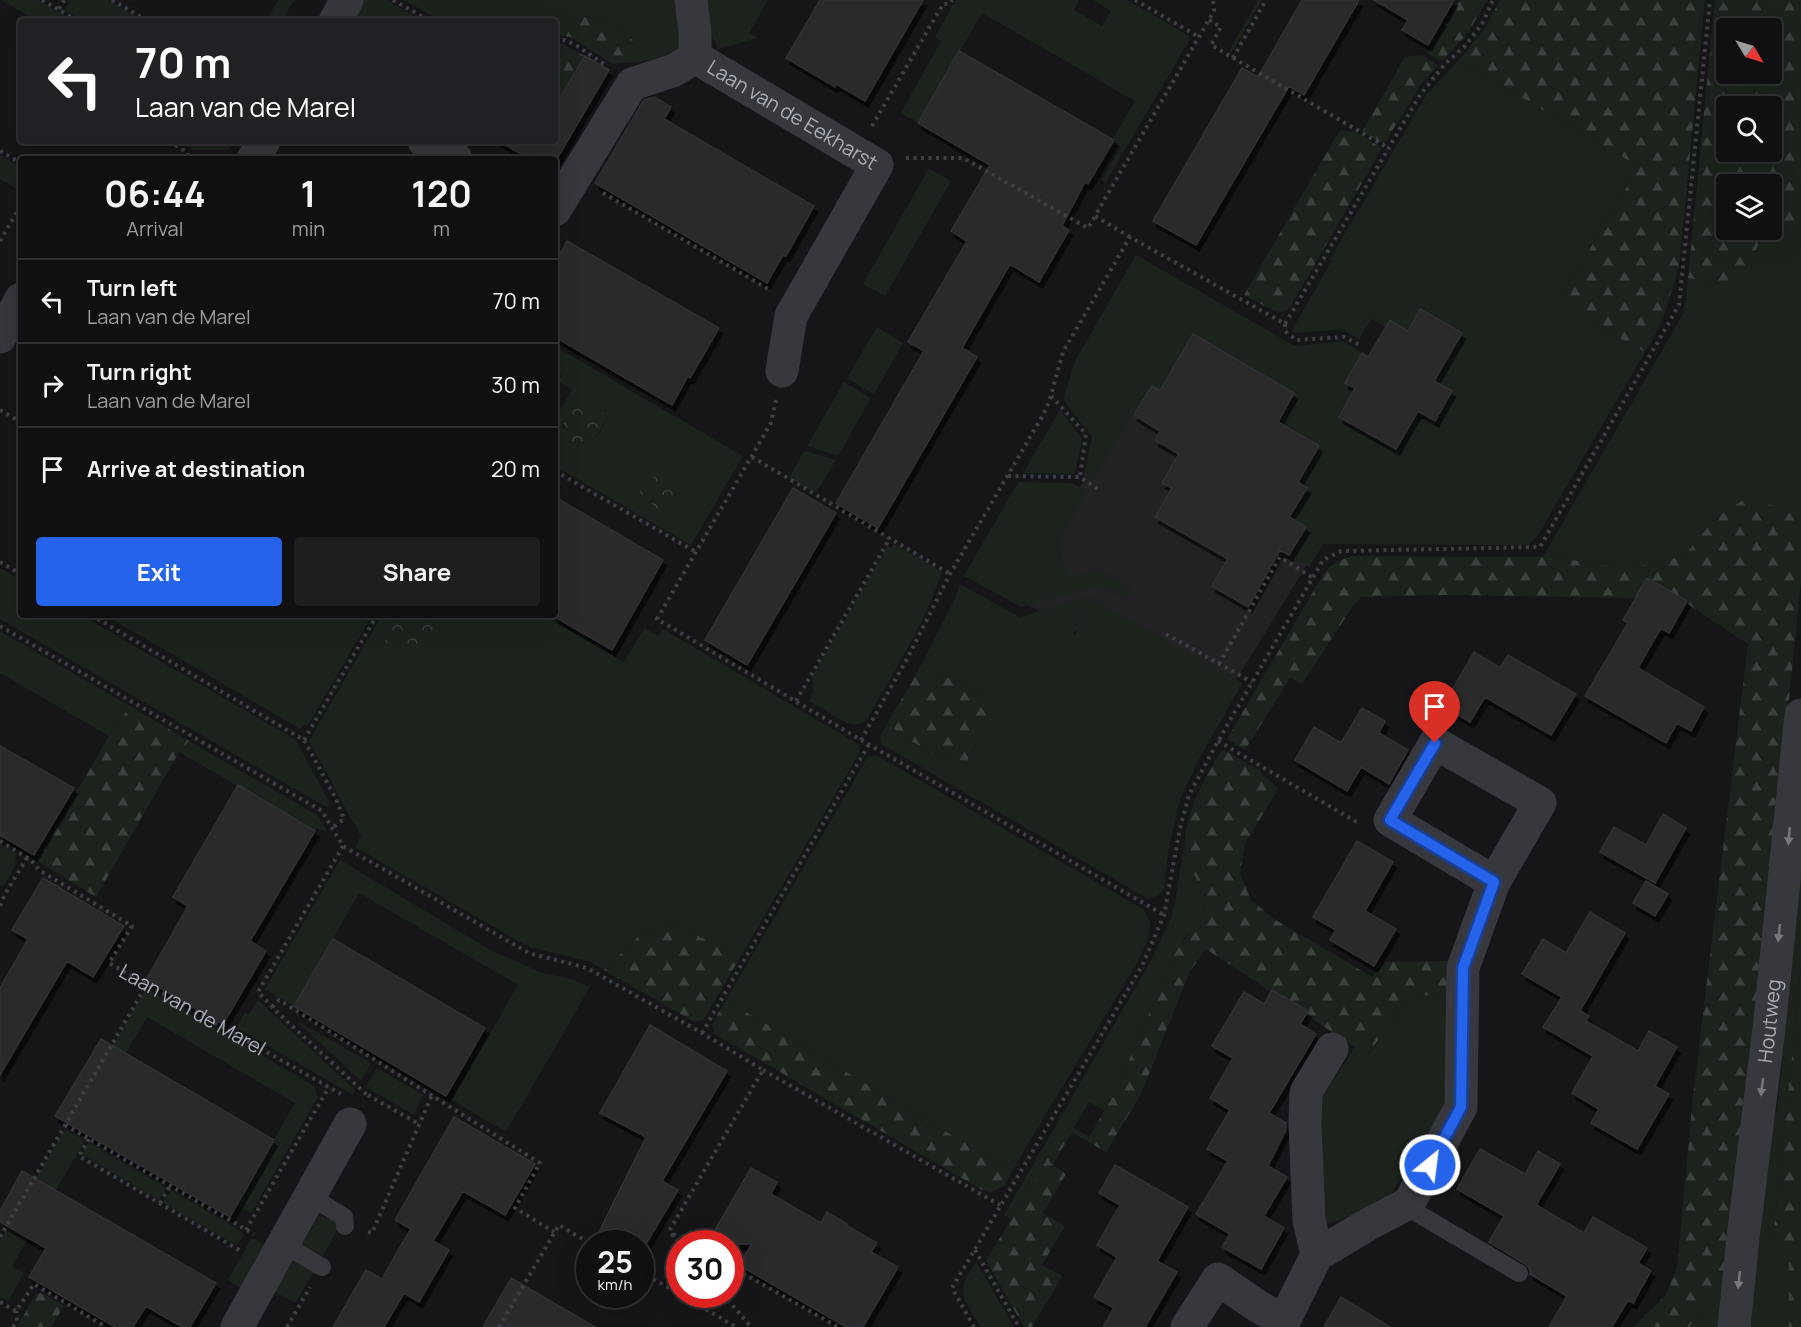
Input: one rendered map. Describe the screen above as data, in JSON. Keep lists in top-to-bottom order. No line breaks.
{"streets":{"street":["Laan van de Eekharst","Houtweg"],"path":["Laan van de Marel"]},"one_way":["Houtweg"],"north":"bottom right","page":{"turn":["70 m","Laan van de Marel"],"eta":["06:44","Arrival","1","min","120","m"],"list":[{"name":"Turn left","note":"Laan van de Marel","value":"70 m"},{"name":"Turn right","note":"Laan van de Marel","value":"30 m"},{"name":"Arrive at destination","value":"20 m"}],"buttons":["Exit","Share"],"speed":"25 km/h","limit":"30"}}
